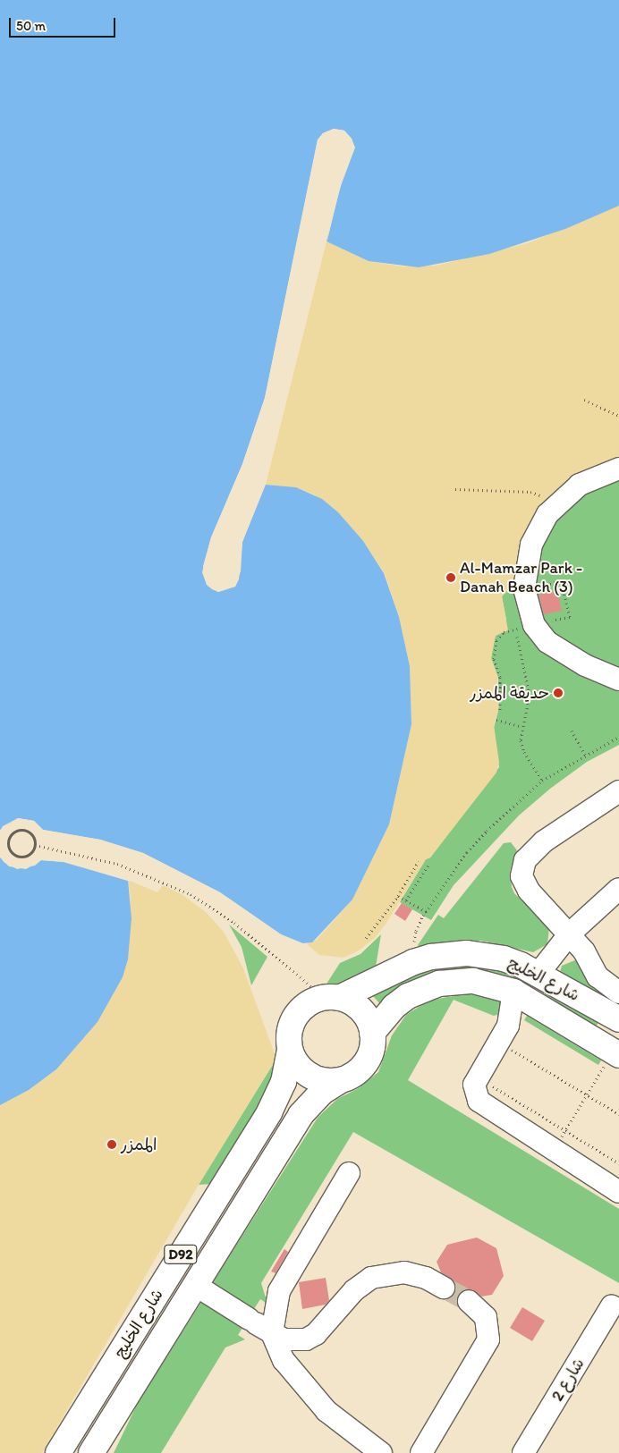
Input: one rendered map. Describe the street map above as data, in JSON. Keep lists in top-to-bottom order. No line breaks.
{"streets":{"main road":["شارع الخليج","D92"],"street":["شارع 2"]},"places":["Al-Mamzar Park - Danah Beach (3)","حديقة الممزر","الممزر"],"scale_bar":"50 m"}
